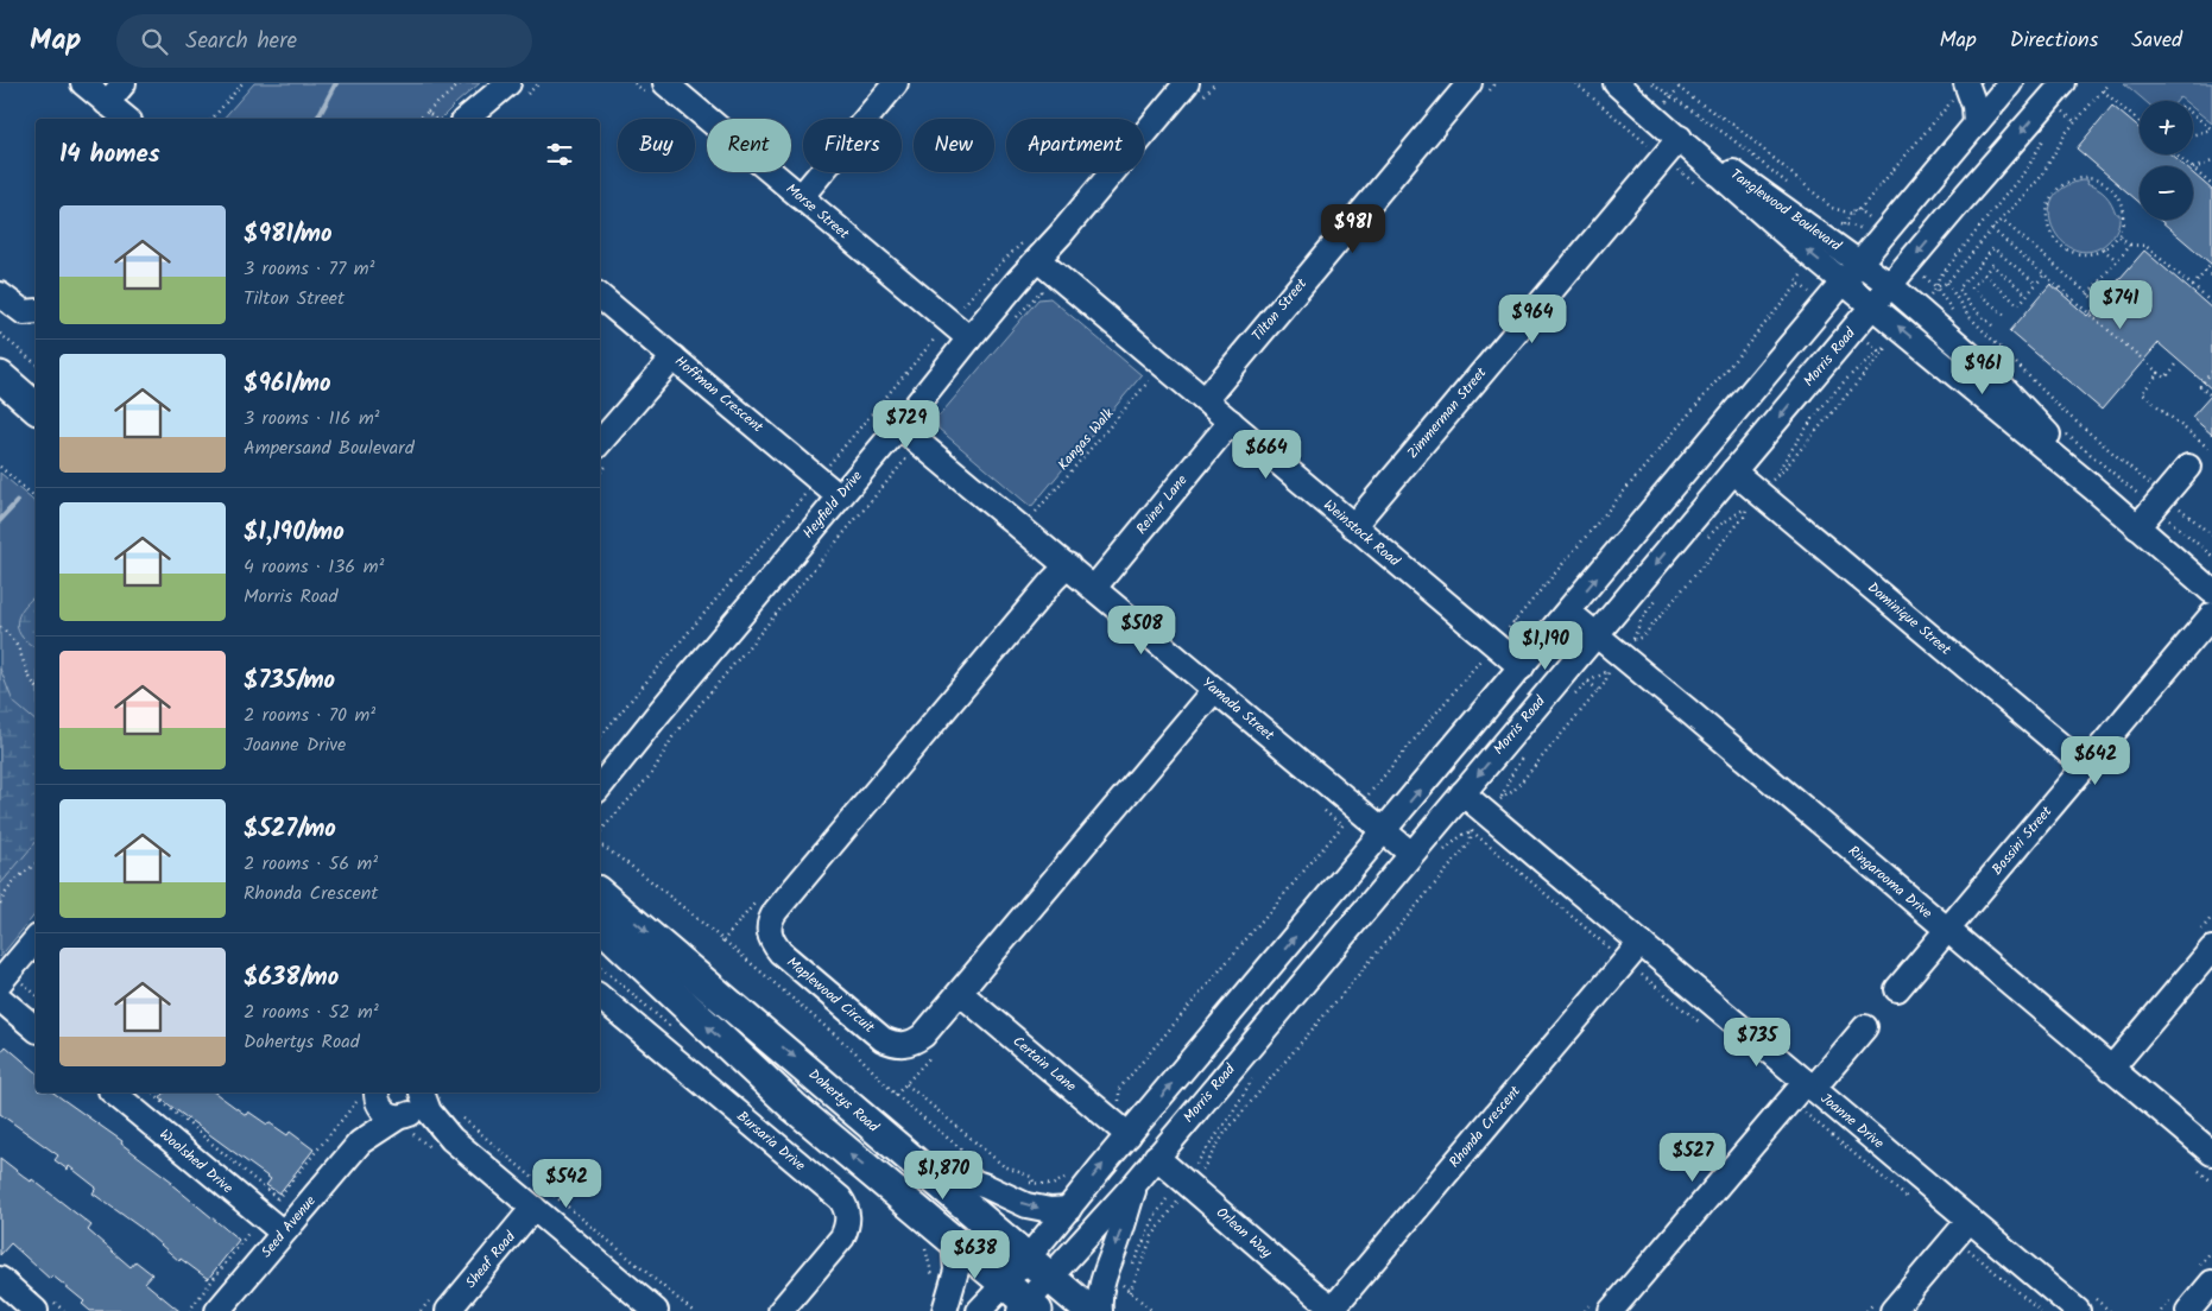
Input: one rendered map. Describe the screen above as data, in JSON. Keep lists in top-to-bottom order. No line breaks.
{"streets":{"main road":["Dohertys Road"],"street":["Tanglewood Boulevard","Morse Street","Tilton Street","Morris Road","Hoffman Crescent","Zimmerman Street","Heyfield Drive","Reiner Lane","Weinstock Road","Dominique Street","Yamada Street","Bossini Street","Ringarooma Drive","Maplewood Circuit","Certain Lane","Joanne Drive","Rhonda Crescent","Bursaria Drive","Woolshed Drive","Seed Avenue","Orlean Way","Sheaf Road"],"path":["Kangas Walk"]},"crossings":[["Tanglewood Boulevard","Morris Road"],["Tanglewood Boulevard","Zimmerman Street"],["Morse Street","Heyfield Drive"],["Tilton Street","Weinstock Road"],["Morris Road","Dominique Street"],["Morris Road","Yamada Street"],["Morris Road","Ringarooma Drive"],["Morris Road","Dohertys Road"],["Morris Road","Joanne Drive"],["Morris Road","Orlean Way"],["Hoffman Crescent","Heyfield Drive"],["Zimmerman Street","Weinstock Road"],["Heyfield Drive","Weinstock Road"],["Heyfield Drive","Yamada Street"],["Reiner Lane","Weinstock Road"],["Reiner Lane","Yamada Street"],["Dominique Street","Bossini Street"],["Yamada Street","Maplewood Circuit"],["Bossini Street","Ringarooma Drive"],["Maplewood Circuit","Certain Lane"],["Joanne Drive","Rhonda Crescent"],["Rhonda Crescent","Orlean Way"],["Woolshed Drive","Seed Avenue"]],"page":{"header":"Map","search":"Search here","nav":["Map","Directions","Saved"],"map_buttons":["+","−"],"chip":["Buy","Rent","Filters","New","Apartment"],"heading":"14 homes","list":[{"name":"$981/mo","note":"3 rooms · 77 m² · Tilton Street"},{"name":"$961/mo","note":"3 rooms · 116 m² · Ampersand Boulevard"},{"name":"$1,190/mo","note":"4 rooms · 136 m² · Morris Road"},{"name":"$735/mo","note":"2 rooms · 70 m² · Joanne Drive"},{"name":"$527/mo","note":"2 rooms · 56 m² · Rhonda Crescent"},{"name":"$638/mo","note":"2 rooms · 52 m² · Dohertys Road"}],"price":["$981","$741","$964","$961","$729","$664","$508","$1,190","$642","$735","$527","$1,870","$542","$638"]}}
